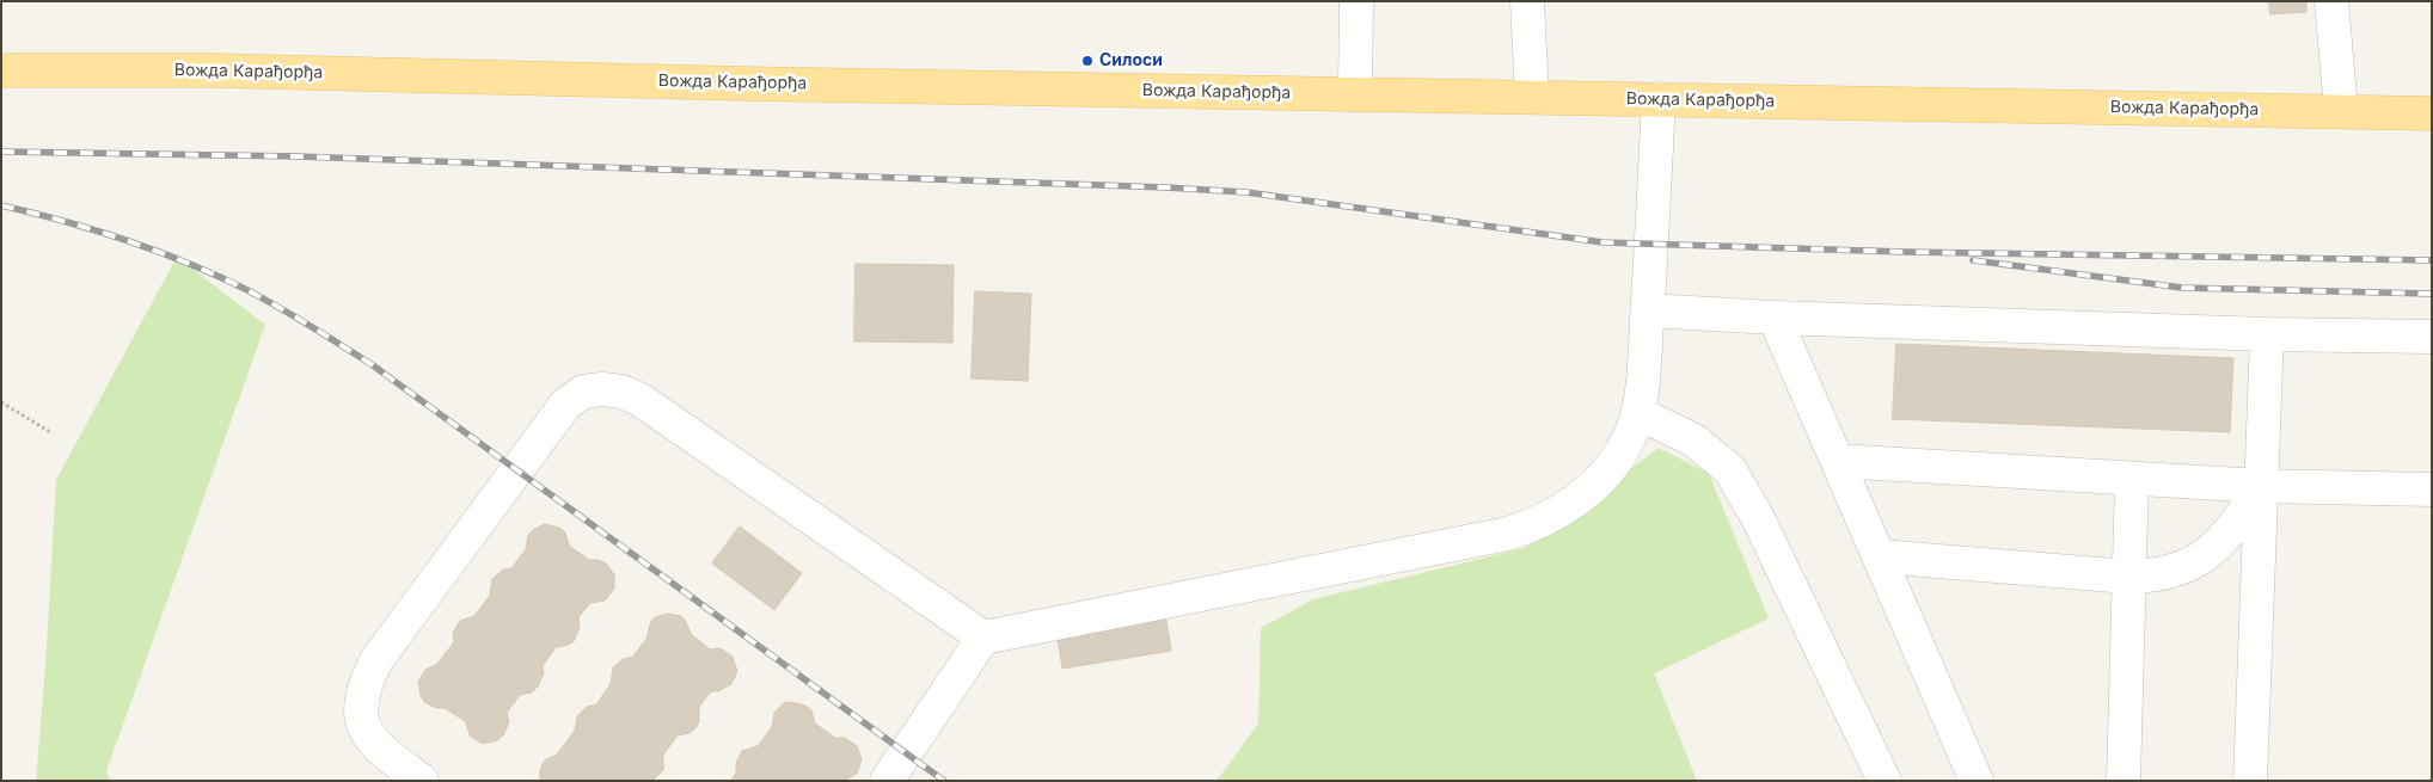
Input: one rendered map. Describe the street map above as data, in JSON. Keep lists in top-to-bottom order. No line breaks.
{"streets":{"main road":["Вожда Карађорђа"]},"places":["Силоси"]}
